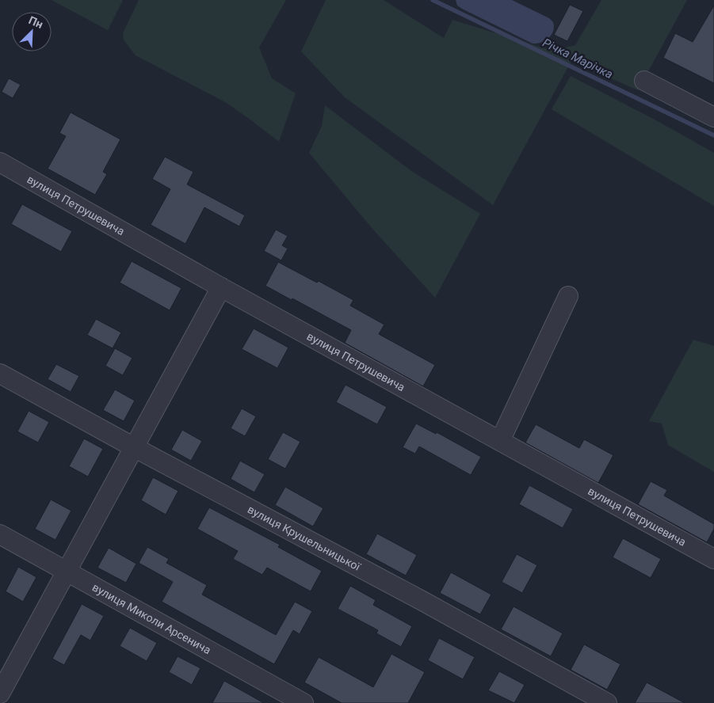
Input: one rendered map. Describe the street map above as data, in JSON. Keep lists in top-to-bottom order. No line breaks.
{"streets":{"street":["вулиця Петрушевича","вулиця Крушельницької","вулиця Миколи Арсенича"]},"water":["Річка Марічка"],"north":"top right"}
